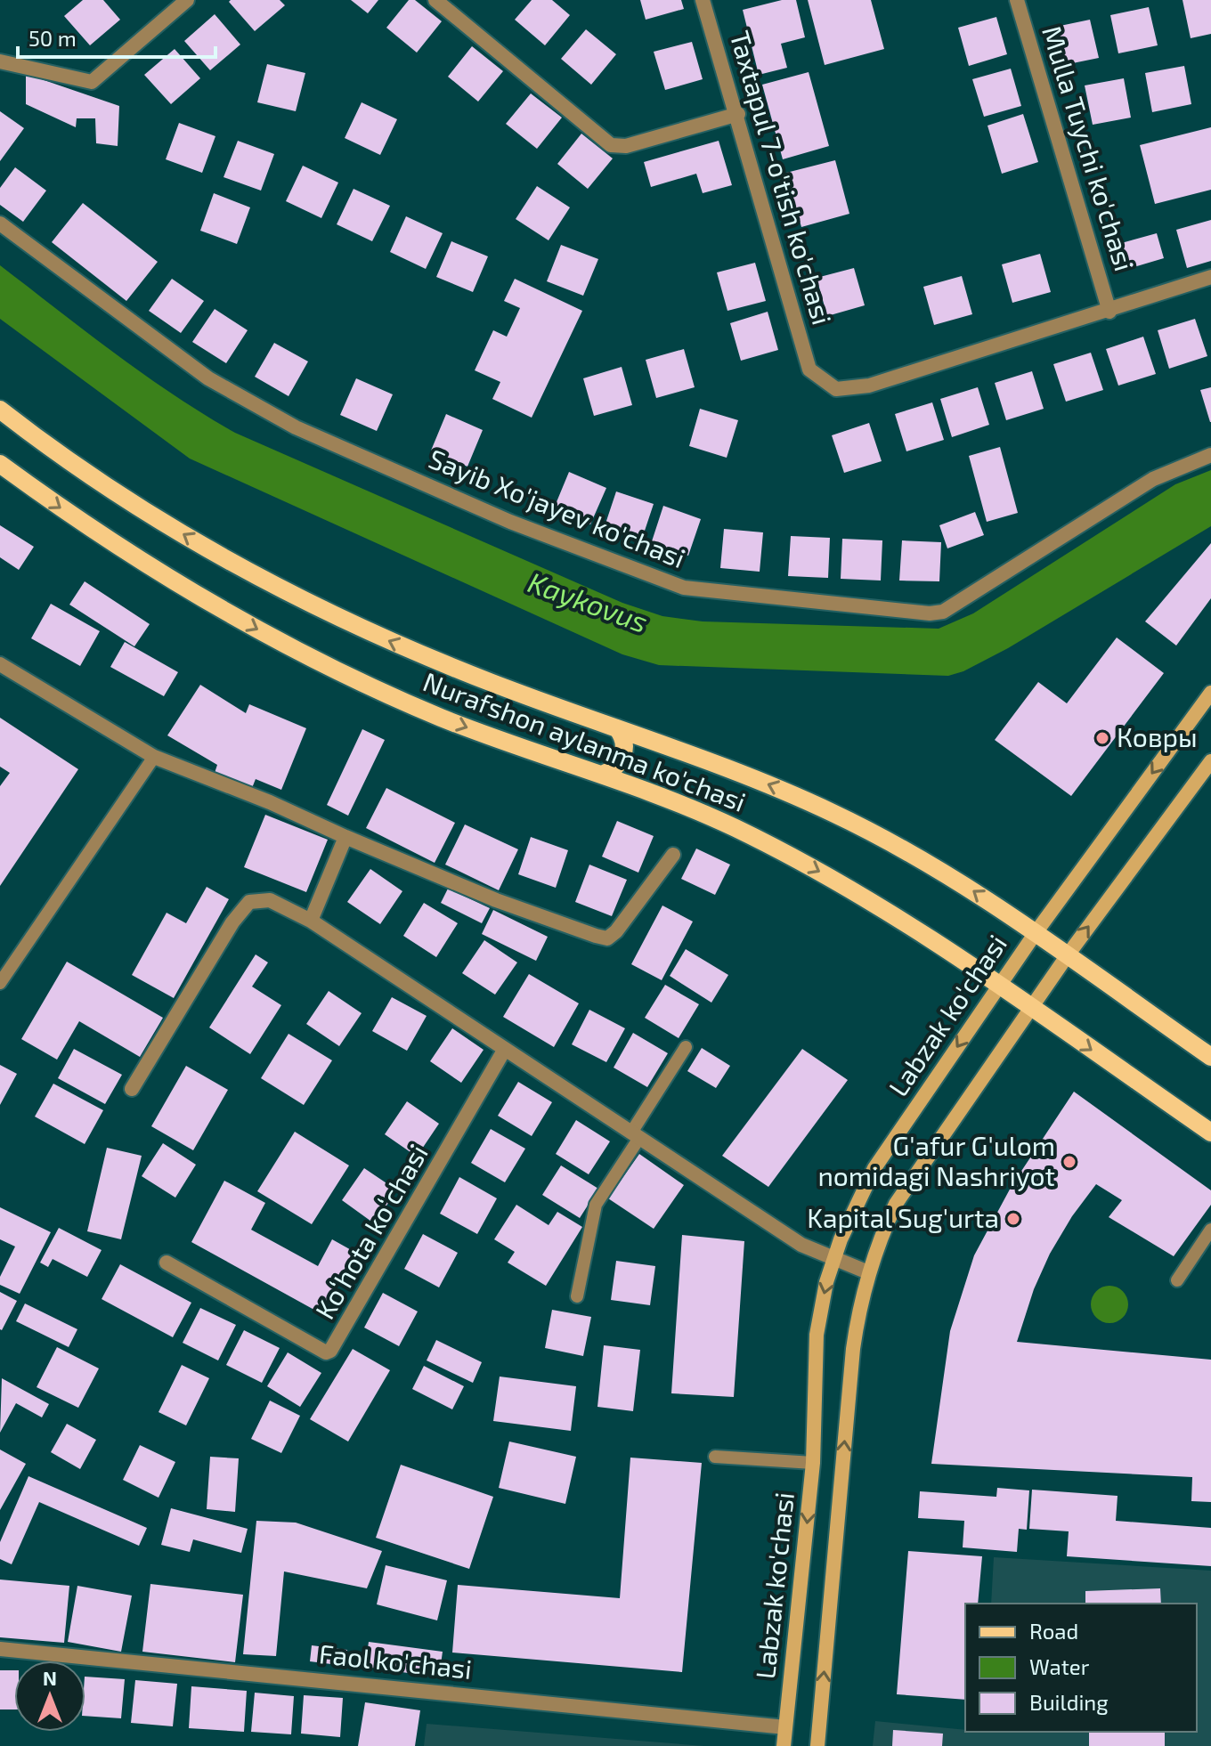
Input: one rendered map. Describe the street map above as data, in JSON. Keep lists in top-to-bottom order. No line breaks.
{"streets":{"main road":["Nurafshon aylanma ko'chasi","Labzak ko'chasi"],"street":["Mulla Tuychi ko'chasi","Taxtapul 7-o'tish ko'chasi","Sayib Xo'jayev ko'chasi","Koʻhota koʻchasi","Faol ko'chasi"]},"crossings":[["Mulla Tuychi ko'chasi","Taxtapul 7-o'tish ko'chasi"],["Nurafshon aylanma ko'chasi","Labzak ko'chasi"],["Labzak ko'chasi","Faol ko'chasi"]],"water":["Kaykovus"],"places":["Ковры","G'afur G'ulom nomidagi Nashriyot","Kapital Sug'urta"],"legend":["Road","Water","Building"],"scale_bar":"50 m","north":"top"}
